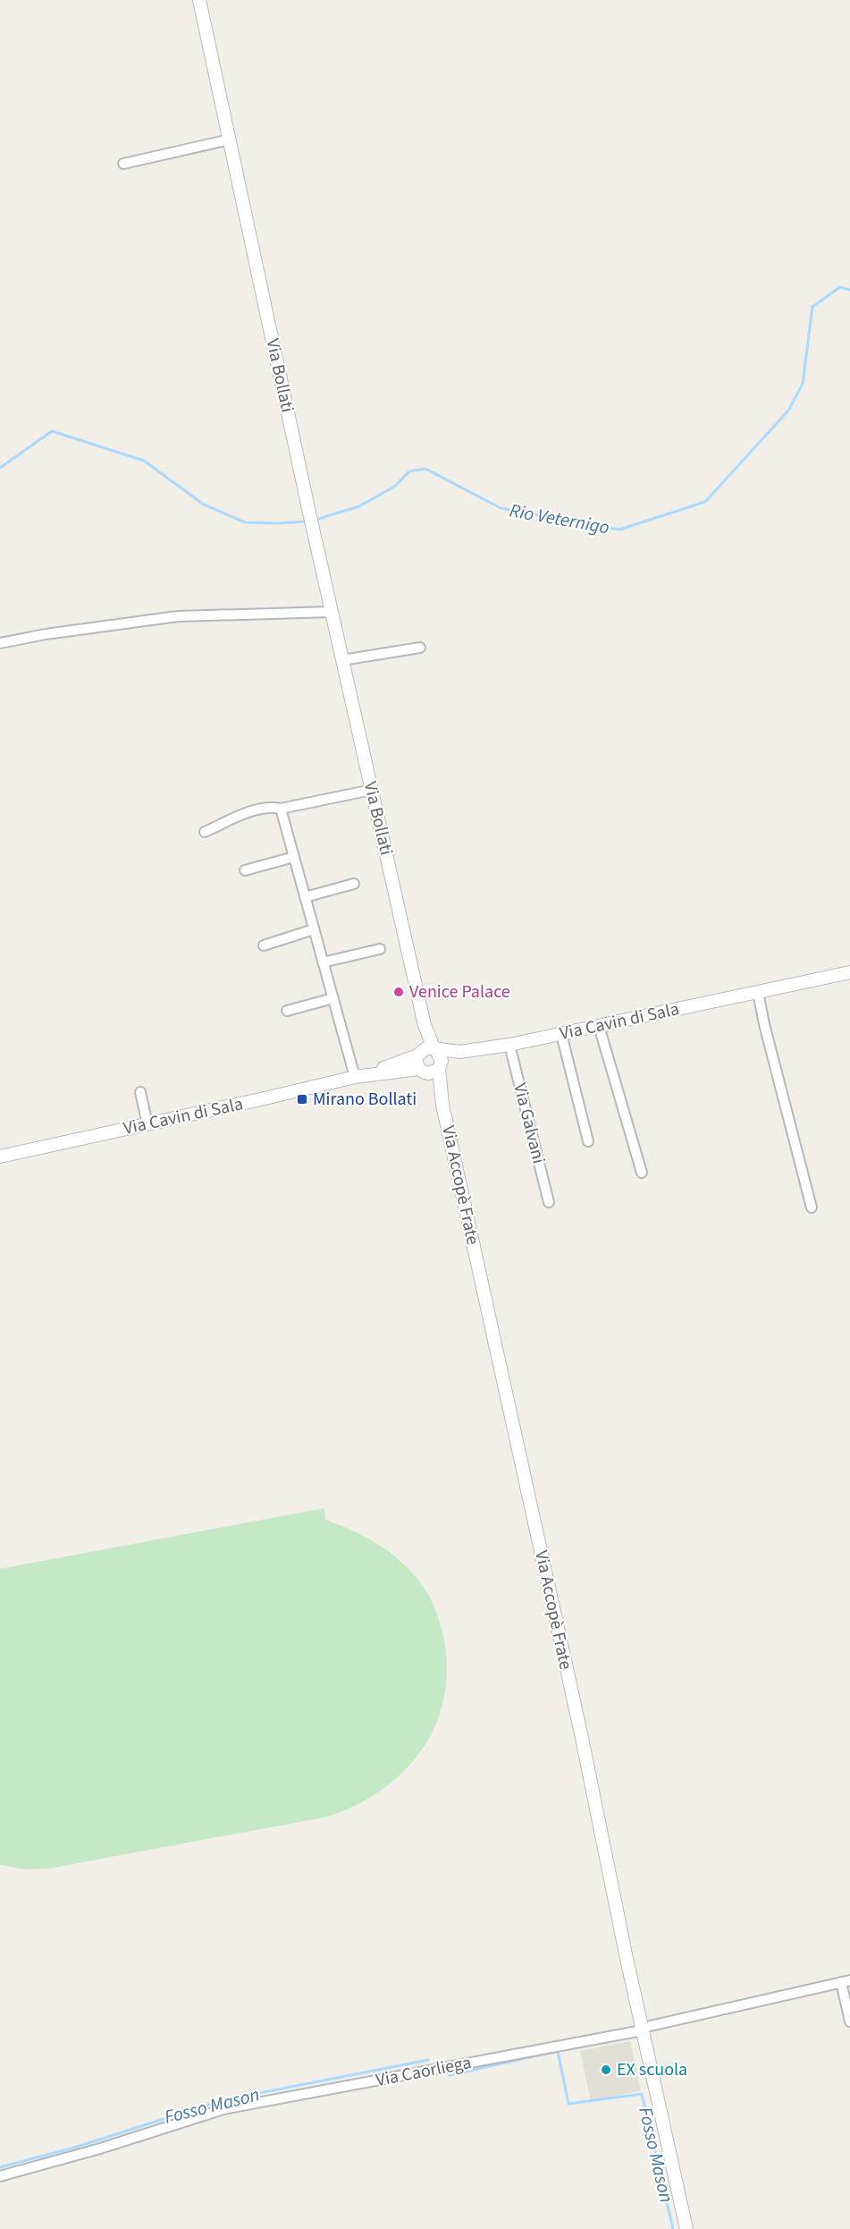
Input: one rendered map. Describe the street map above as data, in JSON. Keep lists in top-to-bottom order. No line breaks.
{"streets":{"main road":["Via Bollati","Via Cavin di Sala","Via Accopè Frate"],"street":["Via Galvani","Via Caorliega"]},"crossings":[["Via Bollati","Via Cavin di Sala"],["Via Bollati","Via Accopè Frate"],["Via Cavin di Sala","Via Galvani"],["Via Cavin di Sala","Via Accopè Frate"],["Via Accopè Frate","Via Caorliega"]],"water":["Rio Veternigo","Fosso Mason"],"places":{"other":["Venice Palace","EX scuola"],"transit":["Mirano Bollati"]}}
